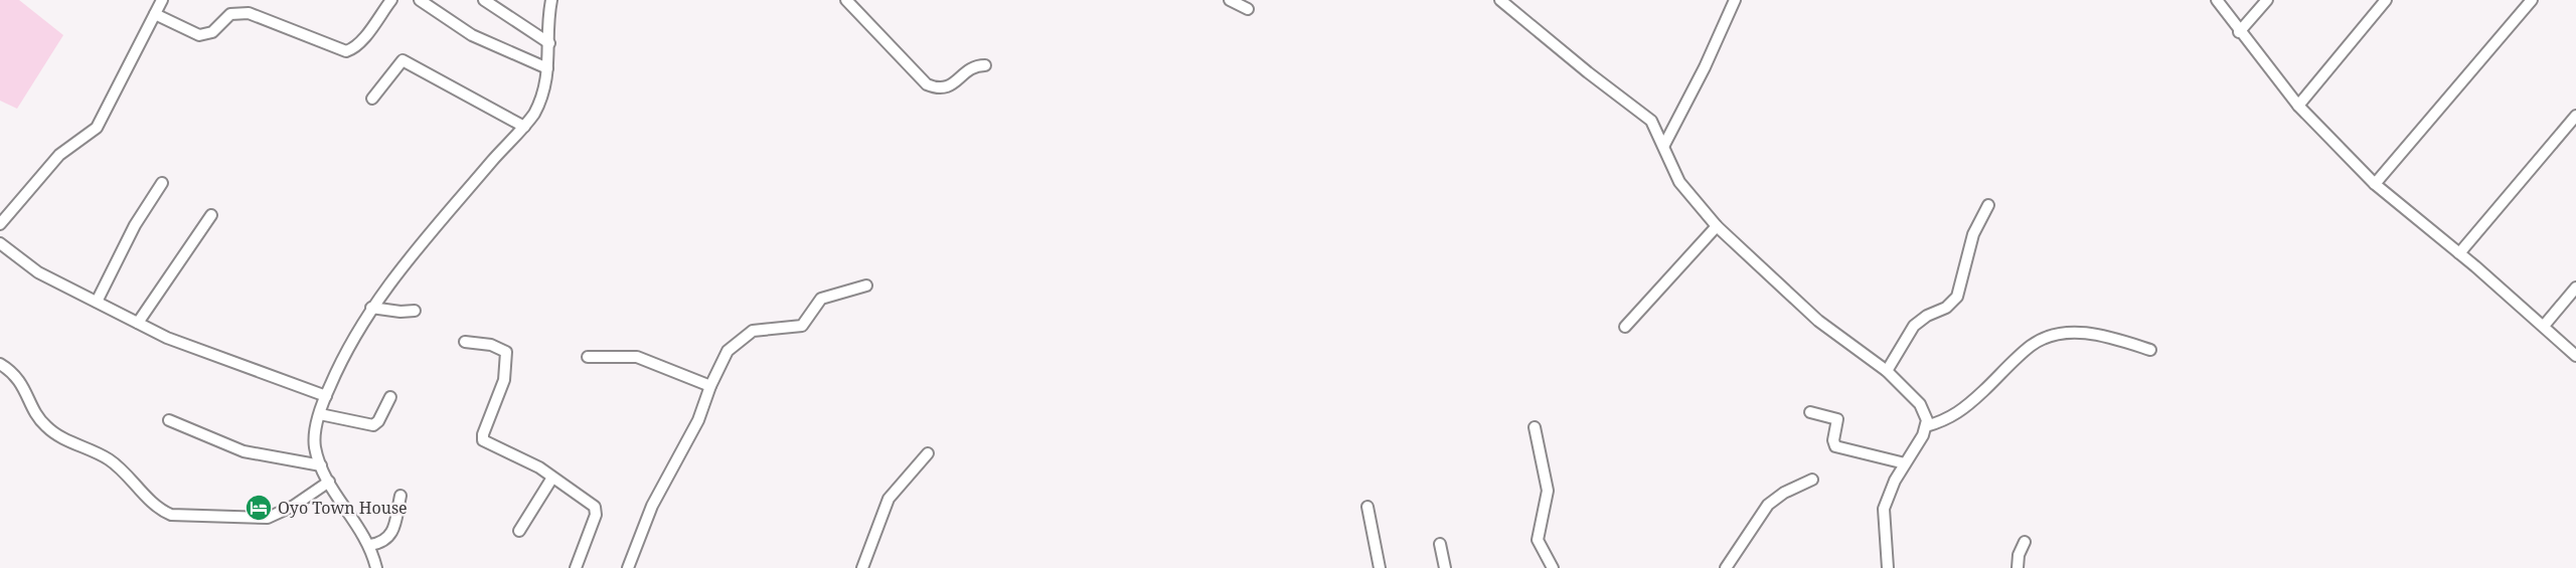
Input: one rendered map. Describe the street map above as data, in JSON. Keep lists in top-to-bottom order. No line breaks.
{"places":{"hotel":["Oyo Town House"]}}
